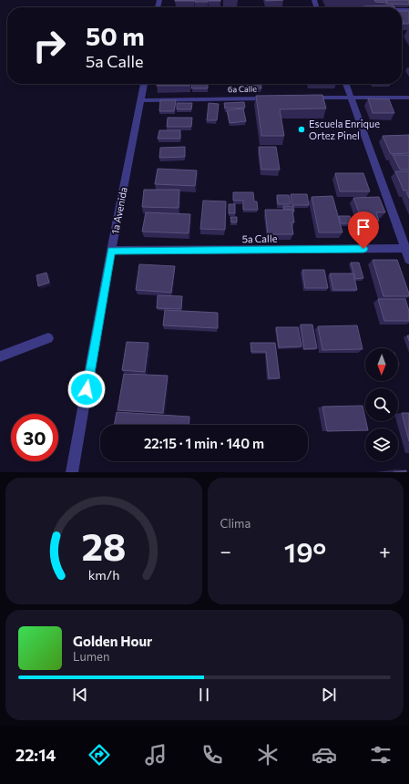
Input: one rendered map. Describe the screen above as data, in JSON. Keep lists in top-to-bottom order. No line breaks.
{"streets":{"street":["6a Calle","1a Avenida","5a Calle"]},"crossings":[["6a Calle","1a Avenida"],["1a Avenida","5a Calle"]],"places":["Escuela Enrique Ortez Pinel"],"north":"bottom","page":{"turn":["50 m","5a Calle"],"limit":"30","trip":"22:15 · 1 min · 140 m","tile":"Clima","heat":["−","19°","+"],"song":["Golden Hour","Lumen"],"tabs":"22:14","gauge":["28","km/h"]}}
